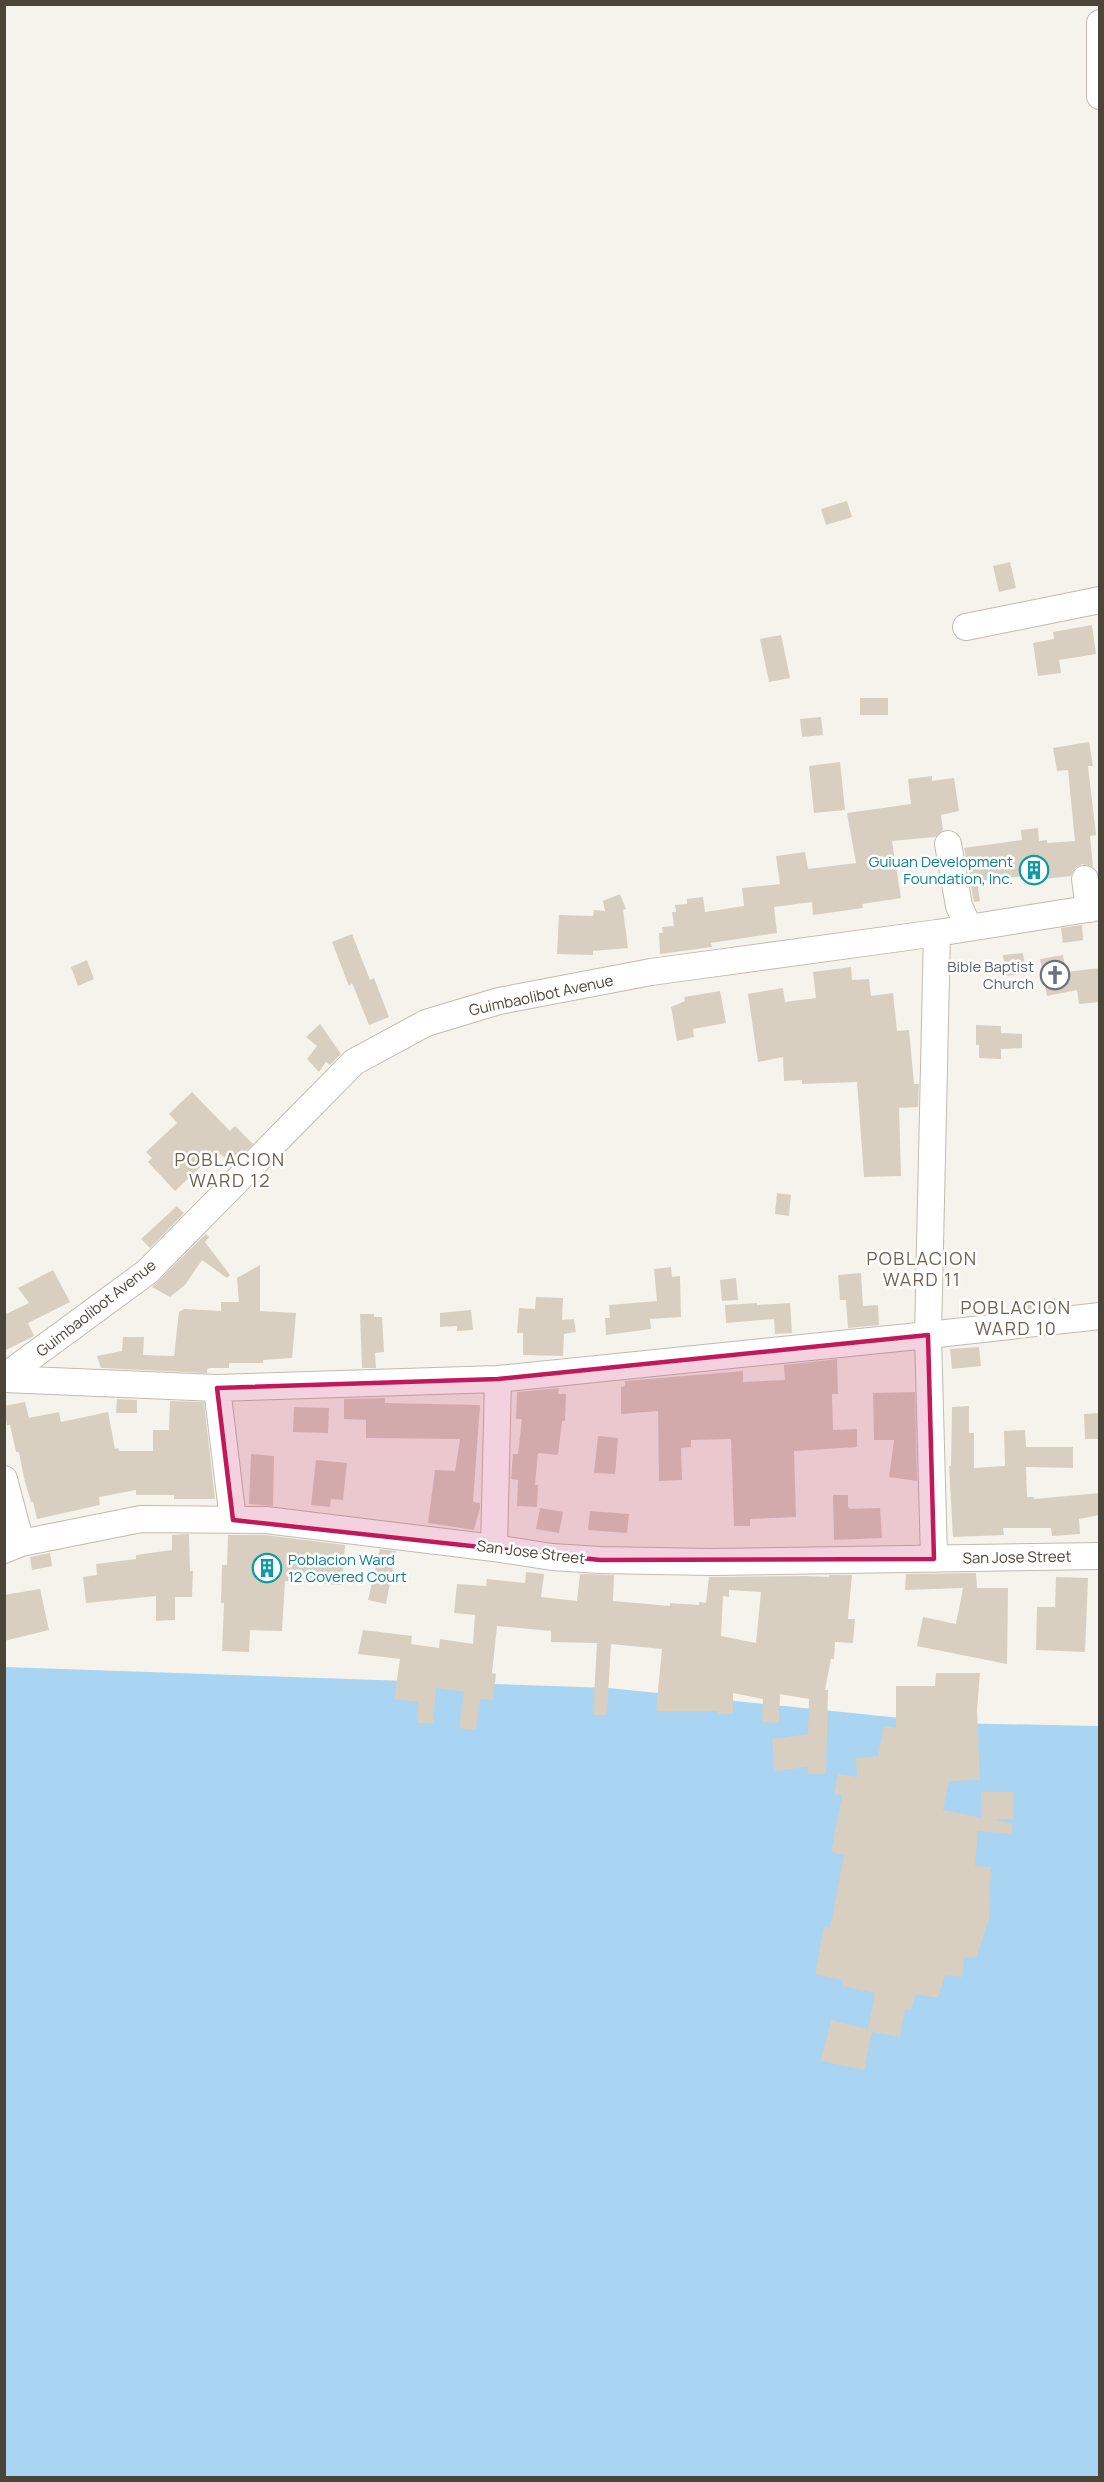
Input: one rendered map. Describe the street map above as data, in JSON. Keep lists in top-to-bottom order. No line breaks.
{"streets":{"street":["Guimbaolibot Avenue","San Jose Street"]},"districts":["POBLACION WARD 12","POBLACION WARD 11","POBLACION WARD 10"],"places":{"building":["Guiuan Development Foundation, Inc.","Poblacion Ward 12 Covered Court"],"church":["Bible Baptist Church"]}}
